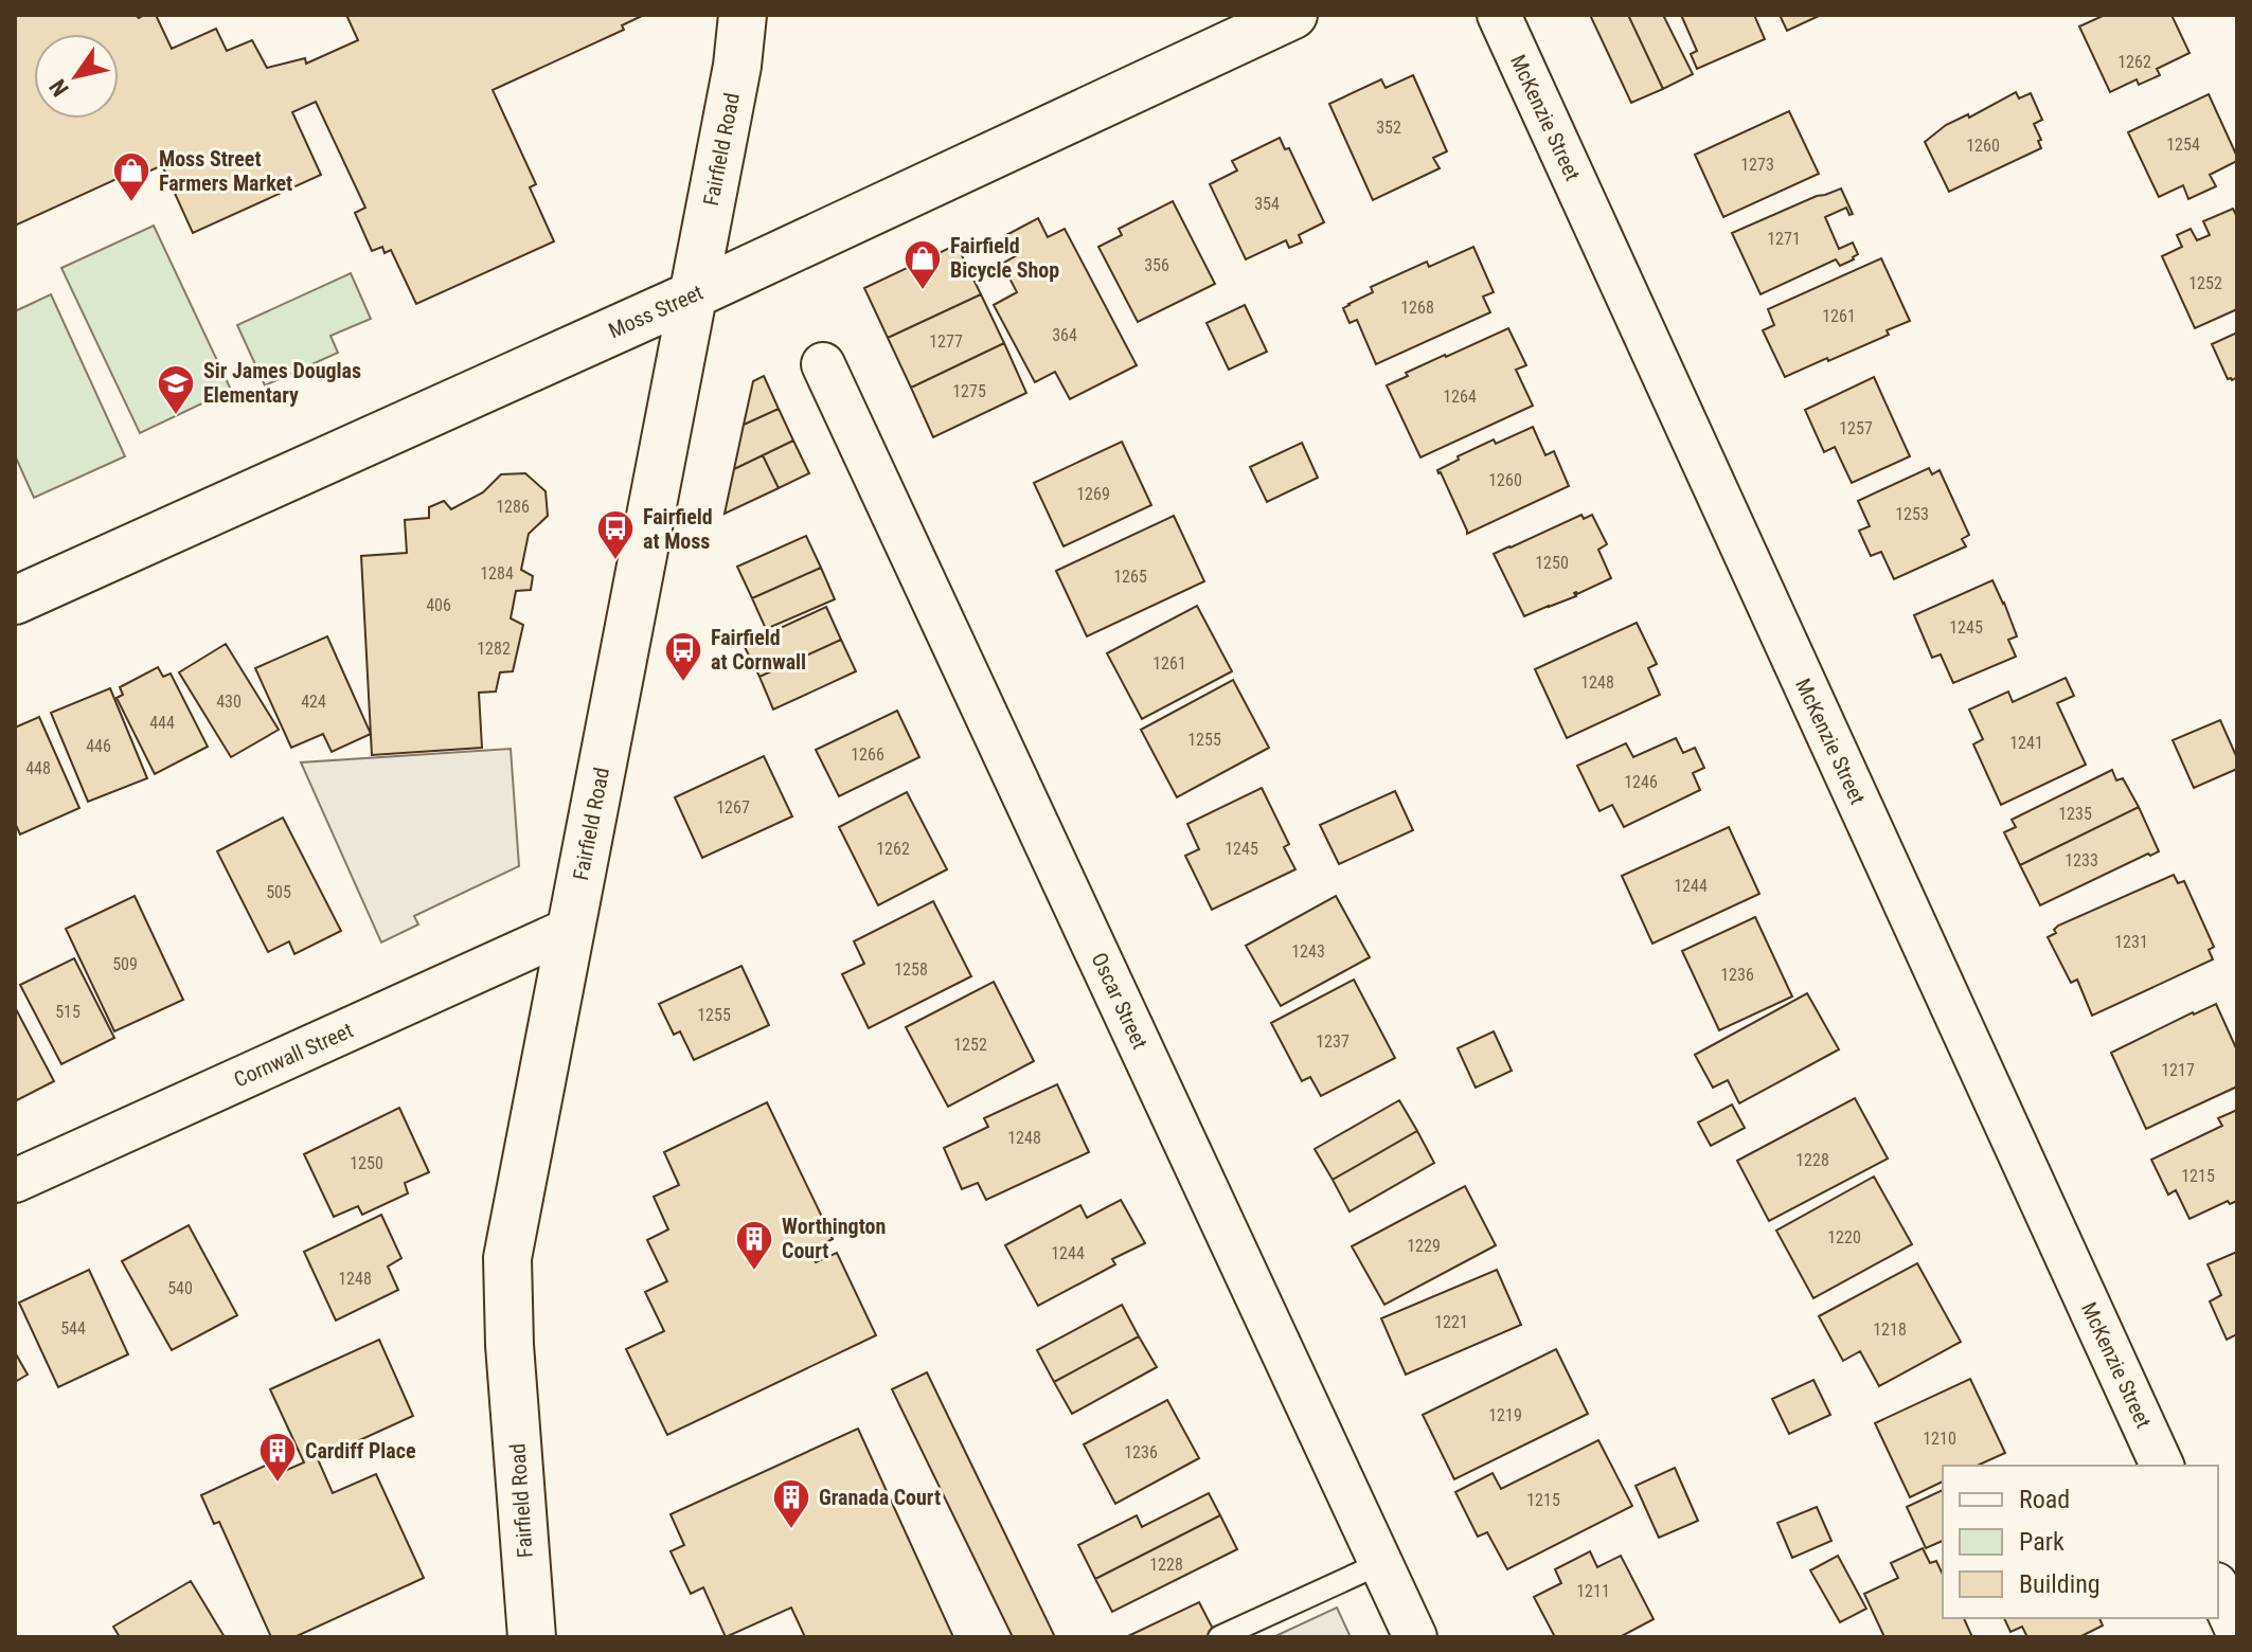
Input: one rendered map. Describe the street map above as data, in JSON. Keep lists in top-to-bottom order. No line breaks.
{"streets":{"street":["McKenzie Street","Fairfield Road","Moss Street","Oscar Street","Cornwall Street"]},"crossings":[["Fairfield Road","Moss Street"],["Fairfield Road","Cornwall Street"]],"places":{"shop":["Moss Street Farmers Market","Fairfield Bicycle Shop"],"school or university":["Sir James Douglas Elementary"],"bus stop":["Fairfield at Moss","Fairfield at Cornwall"],"building":["Worthington Court","Cardiff Place","Granada Court"]},"house_numbers":["1262","352","1254","1260","1273","354","1271","356","1252","1268","1261","364","1277","1275","1264","1257","1260","1269","1286","1253","1250","1284","1265","406","1245","1282","1261","1248","430","424","444","1255","1241","446","1266","448","1246","1267","1235","1262","1245","1233","1244","505","1231","1243","509","1258","1236","515","1255","1237","1252","1217","1248","1228","1250","1215","1220","1229","1244","1248","540","1221","544","1218","1219","1210","1236","1215","1228","1211"],"legend":["Road","Park","Building"],"north":"bottom left"}
